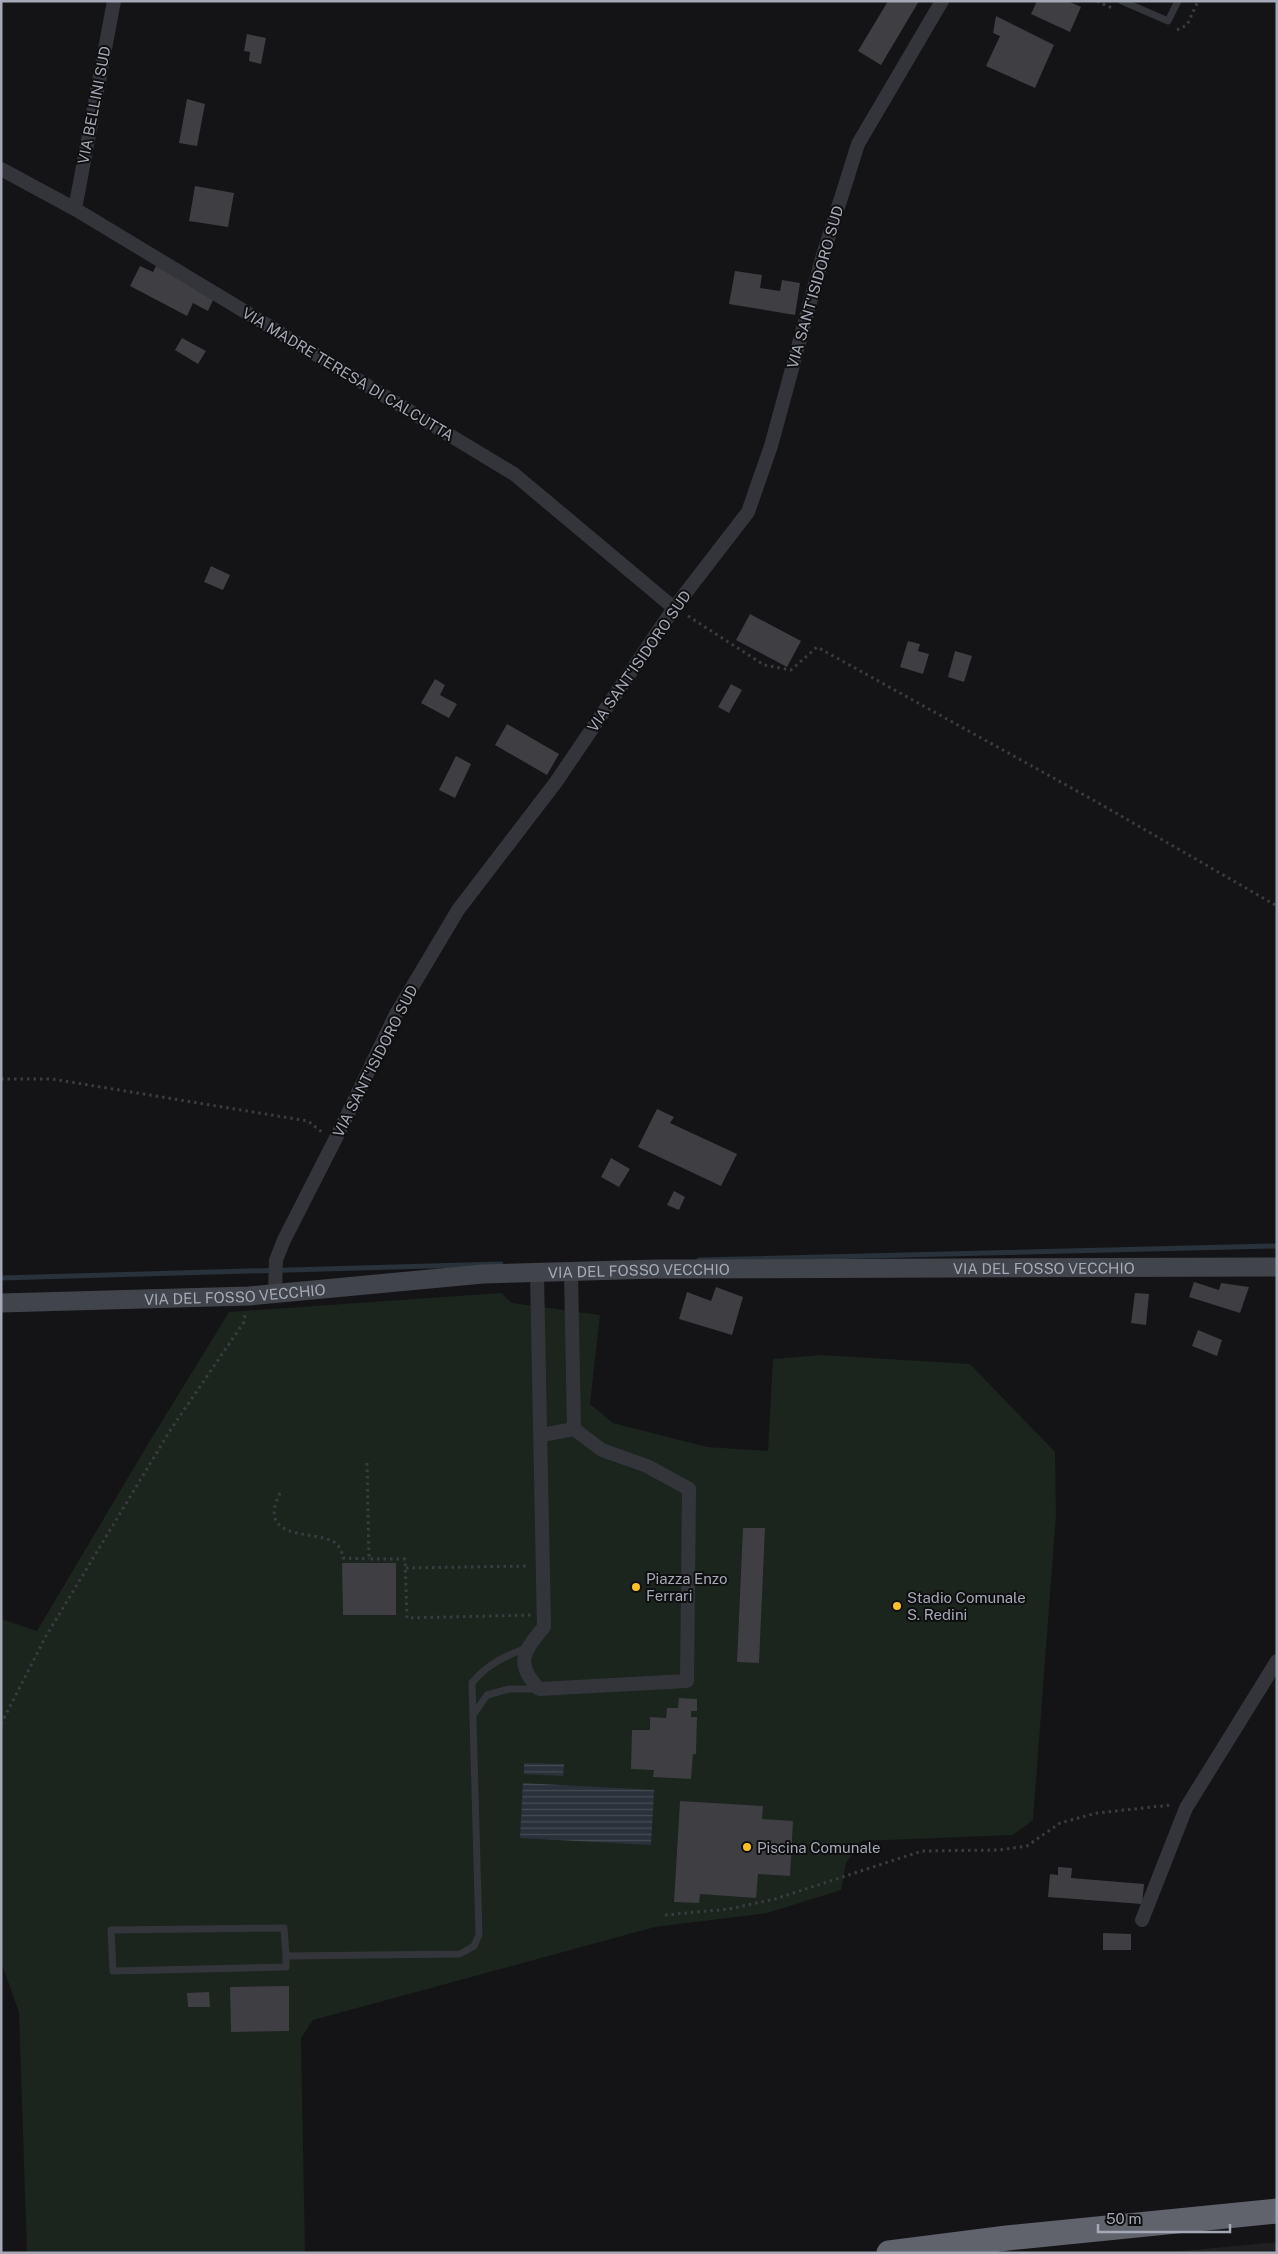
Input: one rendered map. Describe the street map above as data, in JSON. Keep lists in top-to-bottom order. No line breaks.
{"streets":{"street":["VIA BELLINI SUD","VIA SANT'ISIDORO SUD","VIA MADRE TERESA DI CALCUTTA","VIA DEL FOSSO VECCHIO"]},"crossings":[["VIA BELLINI SUD","VIA MADRE TERESA DI CALCUTTA"],["VIA SANT'ISIDORO SUD","VIA MADRE TERESA DI CALCUTTA"],["VIA SANT'ISIDORO SUD","VIA DEL FOSSO VECCHIO"]],"places":["Piazza Enzo Ferrari","Stadio Comunale S. Redini","Piscina Comunale"],"scale_bar":"50 m"}
